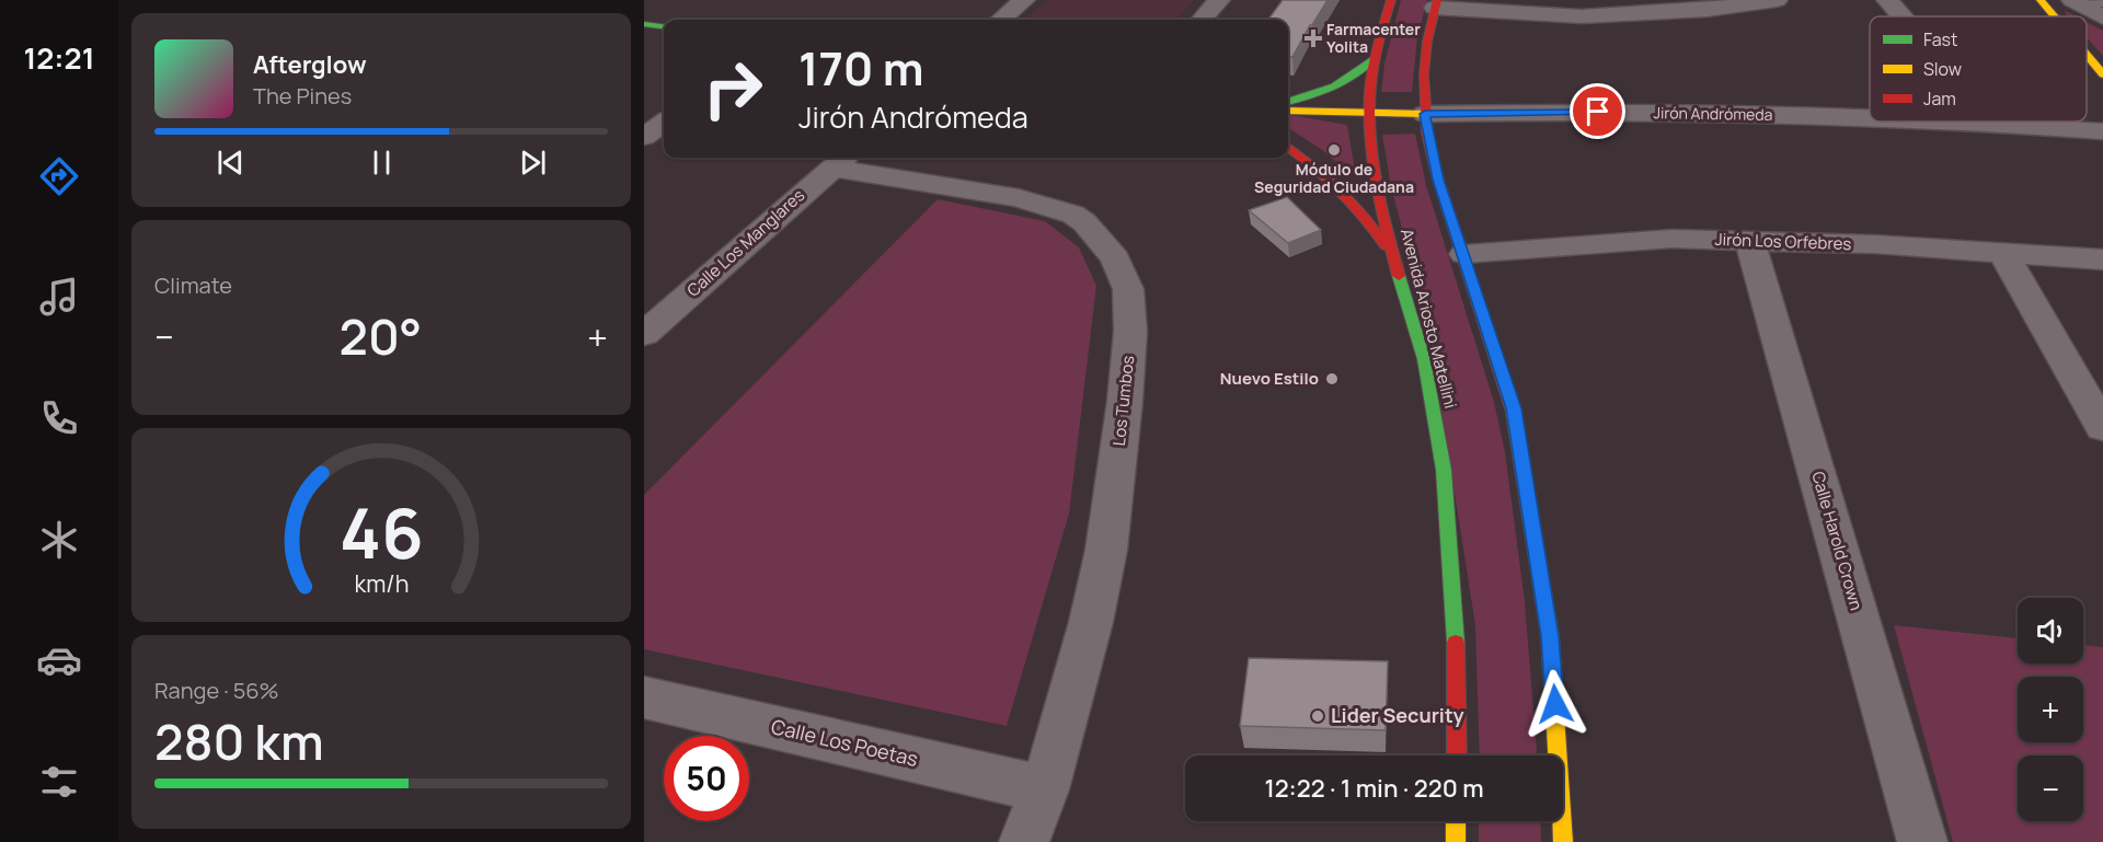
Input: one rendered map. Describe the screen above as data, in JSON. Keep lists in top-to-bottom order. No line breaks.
{"streets":{"main road":["Jirón Andrómeda","Avenida Ariosto Matellini"],"street":["Jirón Los Orfebres","Calle Los Manglares","Los Tumbos","Calle Harold Crown","Calle Los Poetas"]},"crossings":[["Jirón Andrómeda","Avenida Ariosto Matellini"],["Jirón Los Orfebres","Calle Harold Crown"],["Calle Los Manglares","Los Tumbos"],["Los Tumbos","Calle Los Poetas"]],"places":{"health":["Farmacenter Yolita"],"other":["Módulo de Seguridad Ciudadana","Nuevo Estilo","Lider Security"]},"legend":["Fast","Slow","Jam"],"page":{"tabs":"12:21","turn":["170 m","Jirón Andrómeda"],"song":["Afterglow","The Pines"],"tile":["Climate",["Range · 56%","280 km"]],"heat":["−","20°","+"],"map_buttons":["+","−"],"limit":"50","trip":"12:22 · 1 min · 220 m","gauge":["46","km/h"]}}
